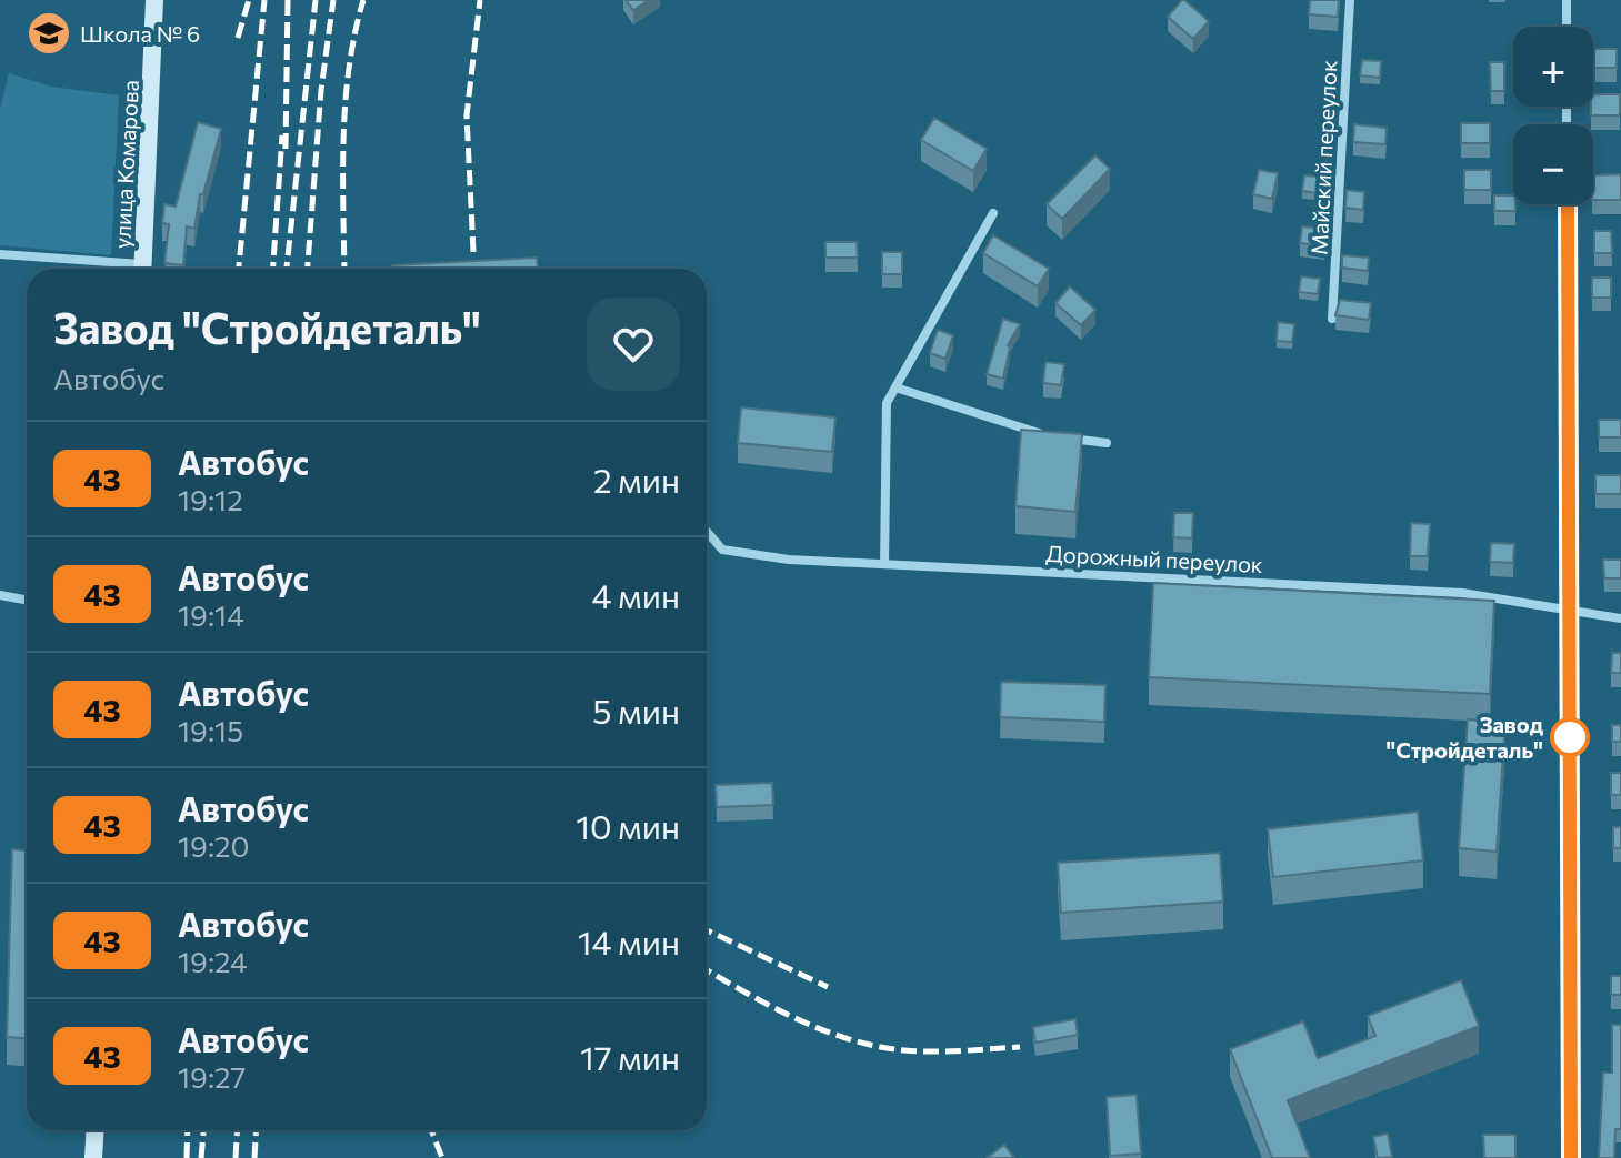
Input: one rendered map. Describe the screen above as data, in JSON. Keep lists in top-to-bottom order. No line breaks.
{"streets":{"main road":["улица Комарова"],"street":["Майский переулок","Дорожный переулок"]},"places":{"school or university":["Школа № 6"],"other":["Завод \"Стройдеталь\""]},"lines":["bus line 43"],"page":{"map_buttons":["+","−"],"heading":["Завод \"Стройдеталь\"","Автобус"],"list":[{"mark":"43","name":"Автобус","note":"19:12","value":"2 мин"},{"mark":"43","name":"Автобус","note":"19:14","value":"4 мин"},{"mark":"43","name":"Автобус","note":"19:15","value":"5 мин"},{"mark":"43","name":"Автобус","note":"19:20","value":"10 мин"},{"mark":"43","name":"Автобус","note":"19:24","value":"14 мин"},{"mark":"43","name":"Автобус","note":"19:27","value":"17 мин"}]}}
